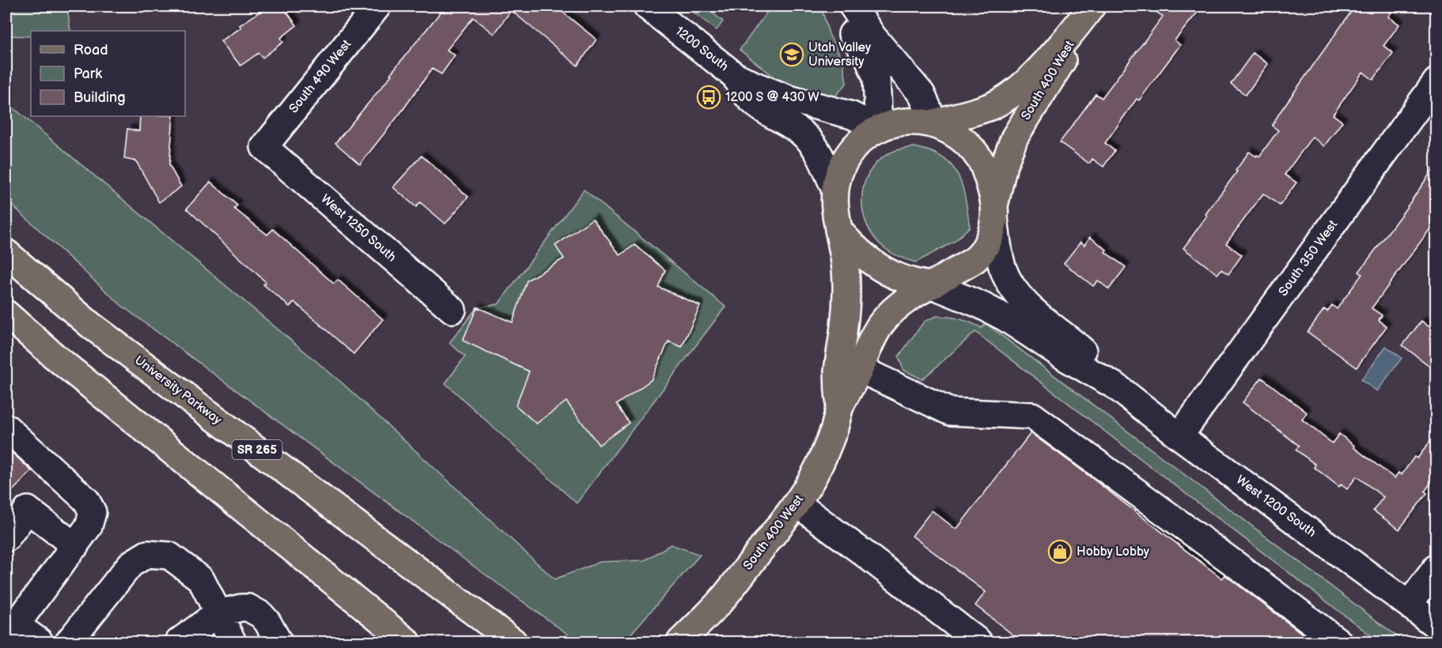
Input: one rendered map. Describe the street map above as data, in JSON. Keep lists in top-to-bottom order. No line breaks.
{"streets":{"main road":["South 400 West","University Parkway","SR 265"],"street":["1200 South","South 490 West","West 1250 South","South 350 West","West 1200 South"]},"crossings":[["1200 South","South 400 West"],["1200 South","West 1200 South"],["South 490 West","West 1250 South"],["South 400 West","West 1200 South"],["South 350 West","West 1200 South"]],"places":{"school or university":["Utah Valley University"],"bus stop":["1200 S @ 430 W"],"shop":["Hobby Lobby"]},"legend":["Road","Park","Building"]}
